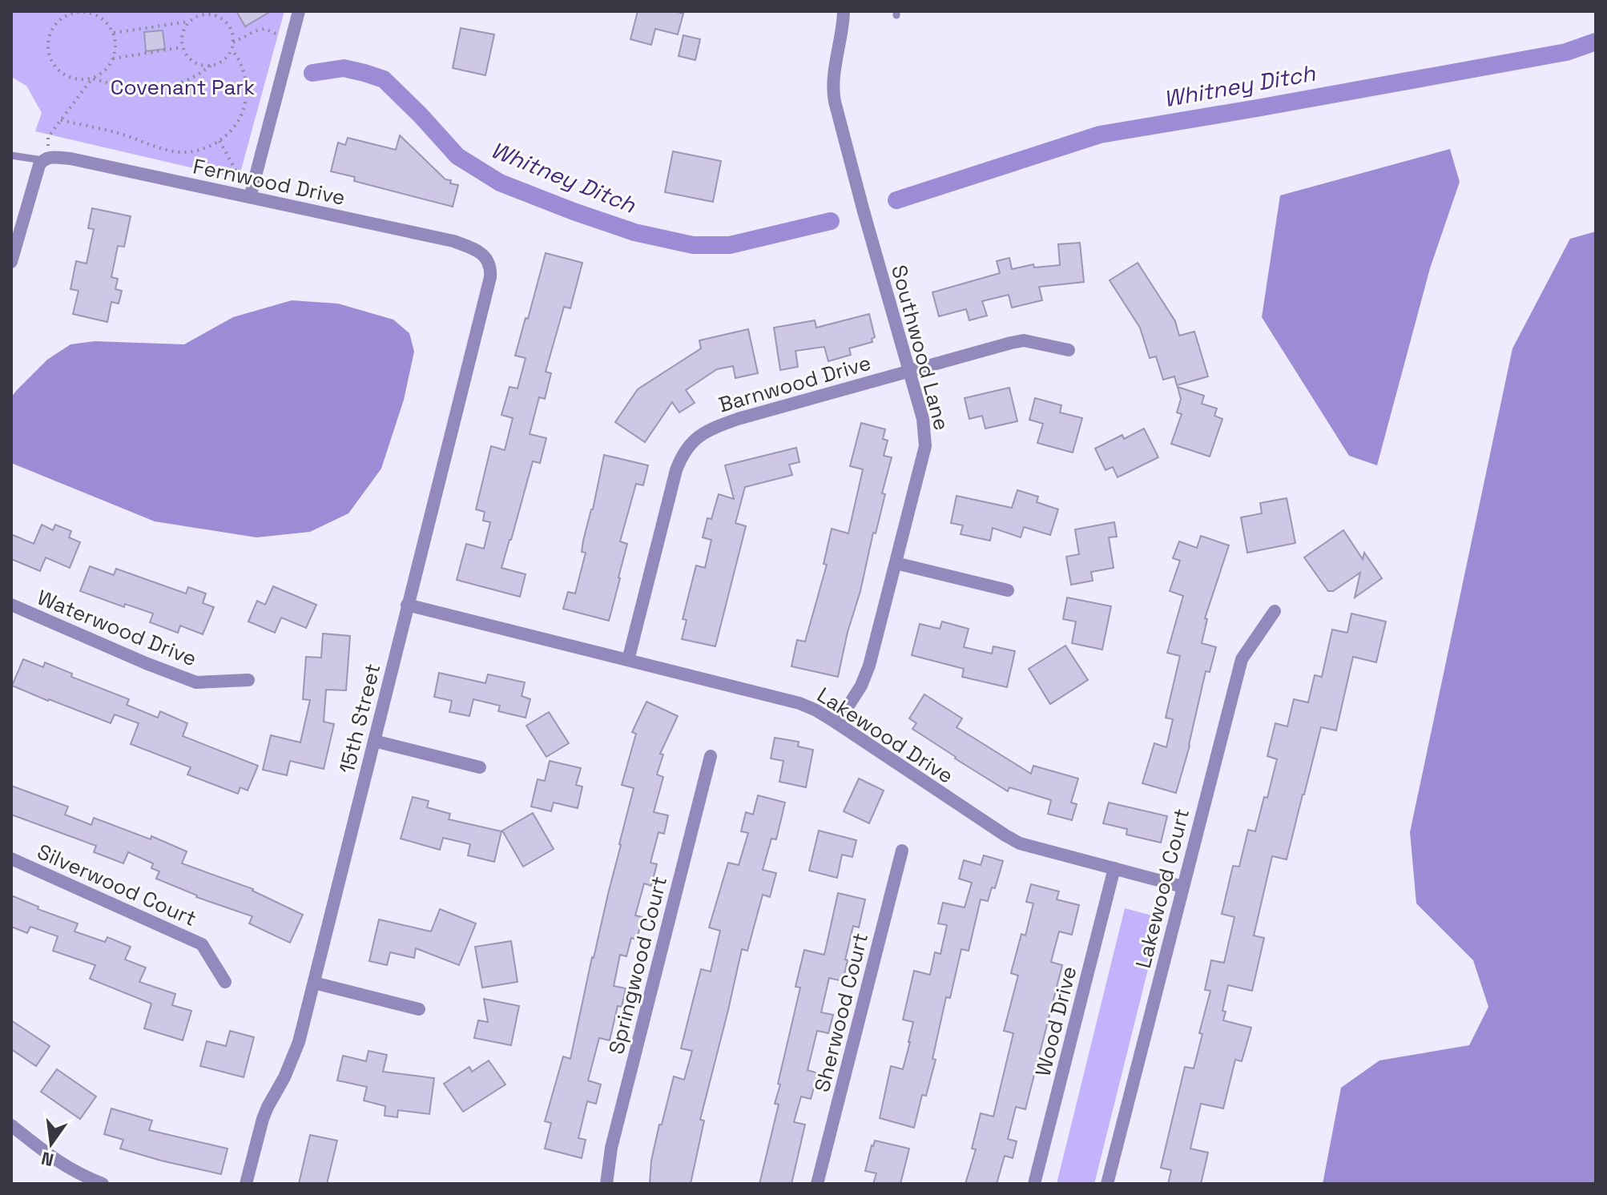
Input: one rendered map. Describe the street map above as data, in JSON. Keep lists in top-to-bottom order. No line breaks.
{"streets":{"street":["Fernwood Drive","Southwood Lane","Barnwood Drive","Waterwood Drive","15th Street","Lakewood Drive","Silverwood Court","Lakewood Court","Springwood Court","Sherwood Court","Wood Drive"]},"crossings":[["Fernwood Drive","15th Street"],["Southwood Lane","Barnwood Drive"],["Southwood Lane","Lakewood Drive"],["Barnwood Drive","Lakewood Drive"],["15th Street","Lakewood Drive"],["Lakewood Drive","Lakewood Court"],["Lakewood Drive","Wood Drive"]],"water":["Whitney Ditch"],"parks":["Covenant Park"],"north":"bottom"}
